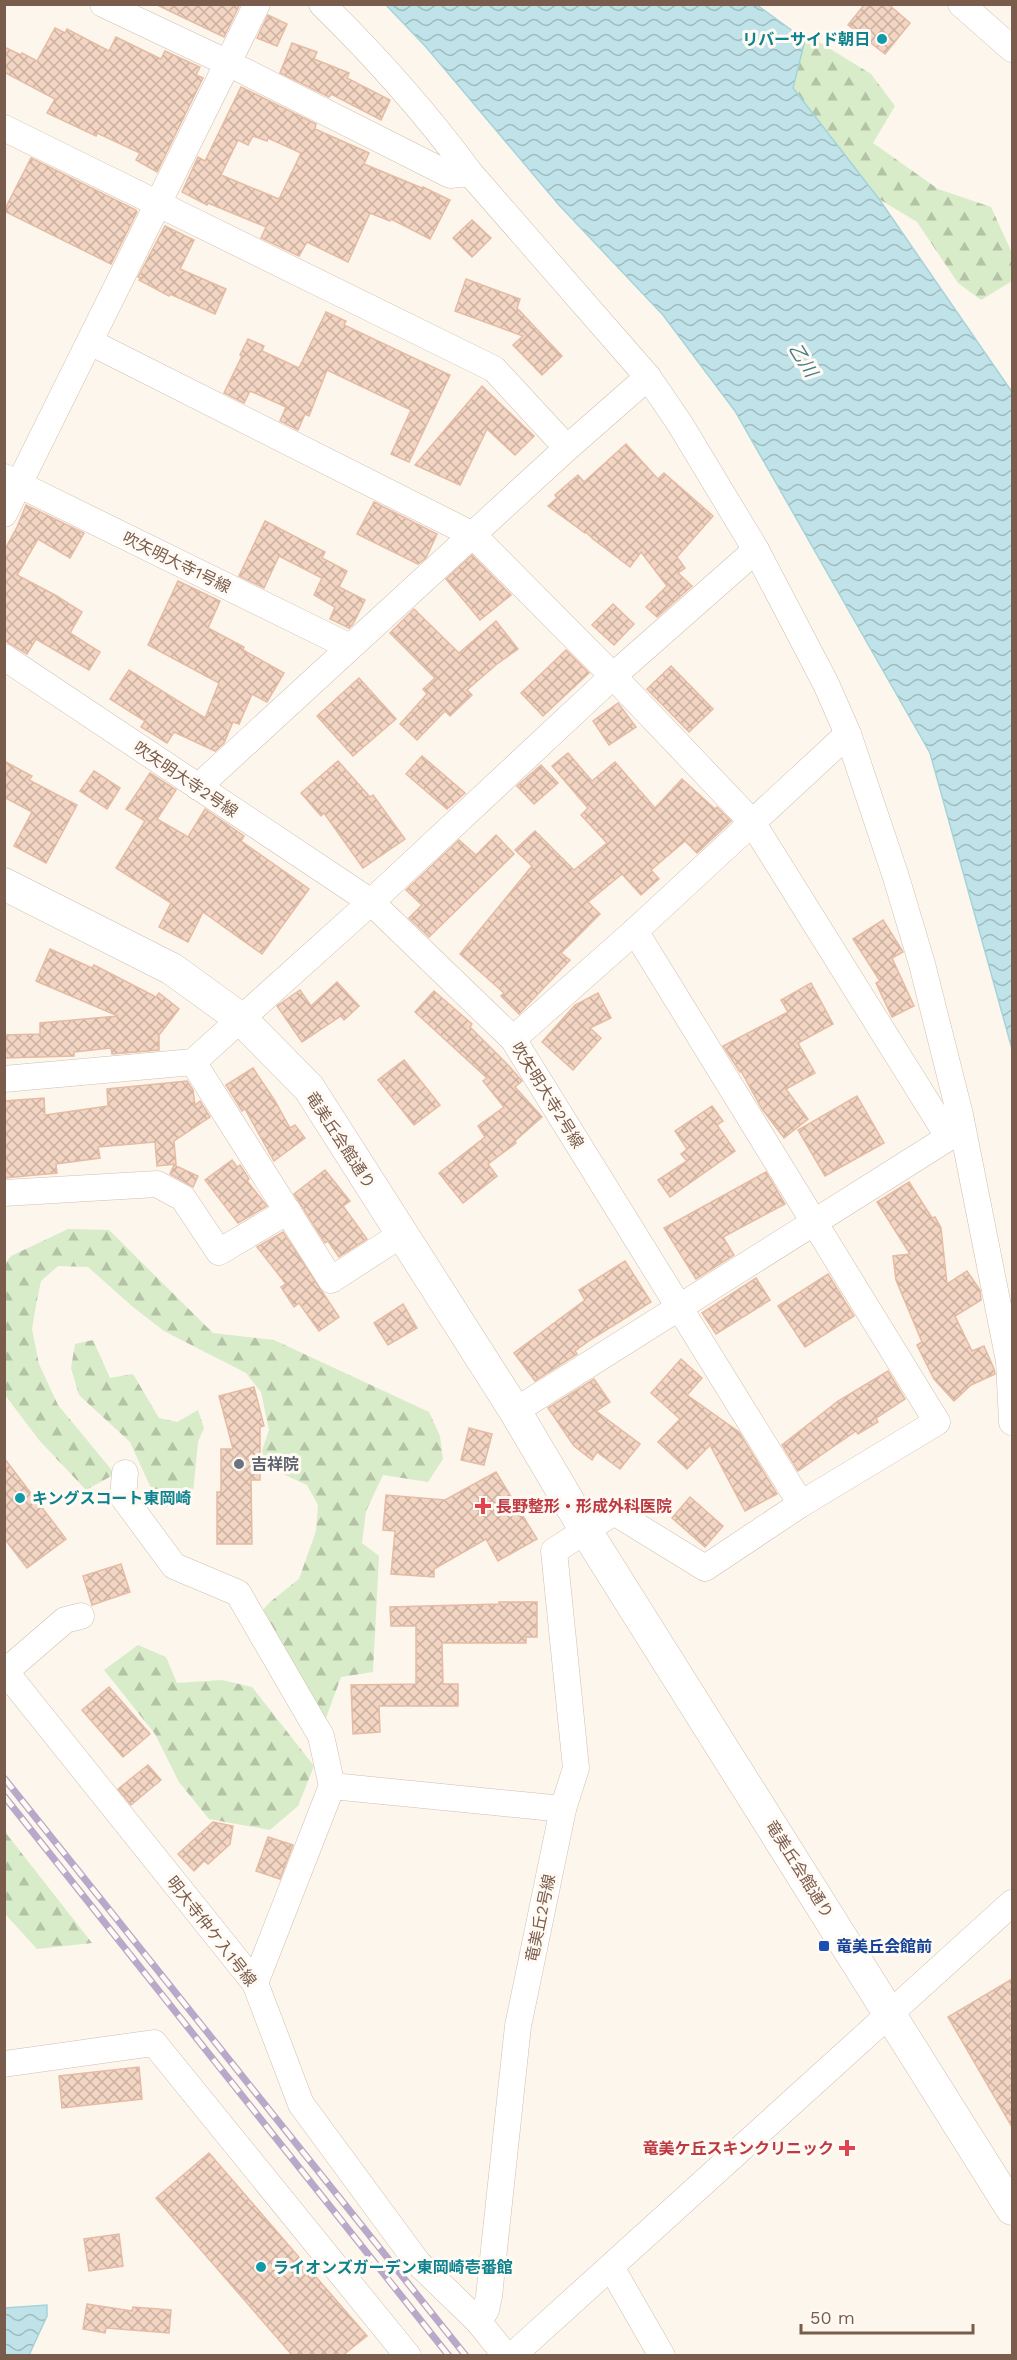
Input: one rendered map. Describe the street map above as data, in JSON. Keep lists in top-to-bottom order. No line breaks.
{"streets":{"street":["吹矢明大寺1号線","吹矢明大寺2号線","竜美丘会館通り","竜美丘2号線","明大寺仲ケ入1号線"]},"crossings":[["竜美丘会館通り","竜美丘2号線"],["竜美丘2号線","明大寺仲ケ入1号線"]],"water":["乙川"],"places":{"other":["リバーサイド朝日","吉祥院","キングスコート東岡崎","ライオンズガーデン東岡崎壱番館"],"health":["長野整形・形成外科医院","竜美ケ丘スキンクリニック"],"transit":["竜美丘会館前"]},"scale_bar":"50 m"}
